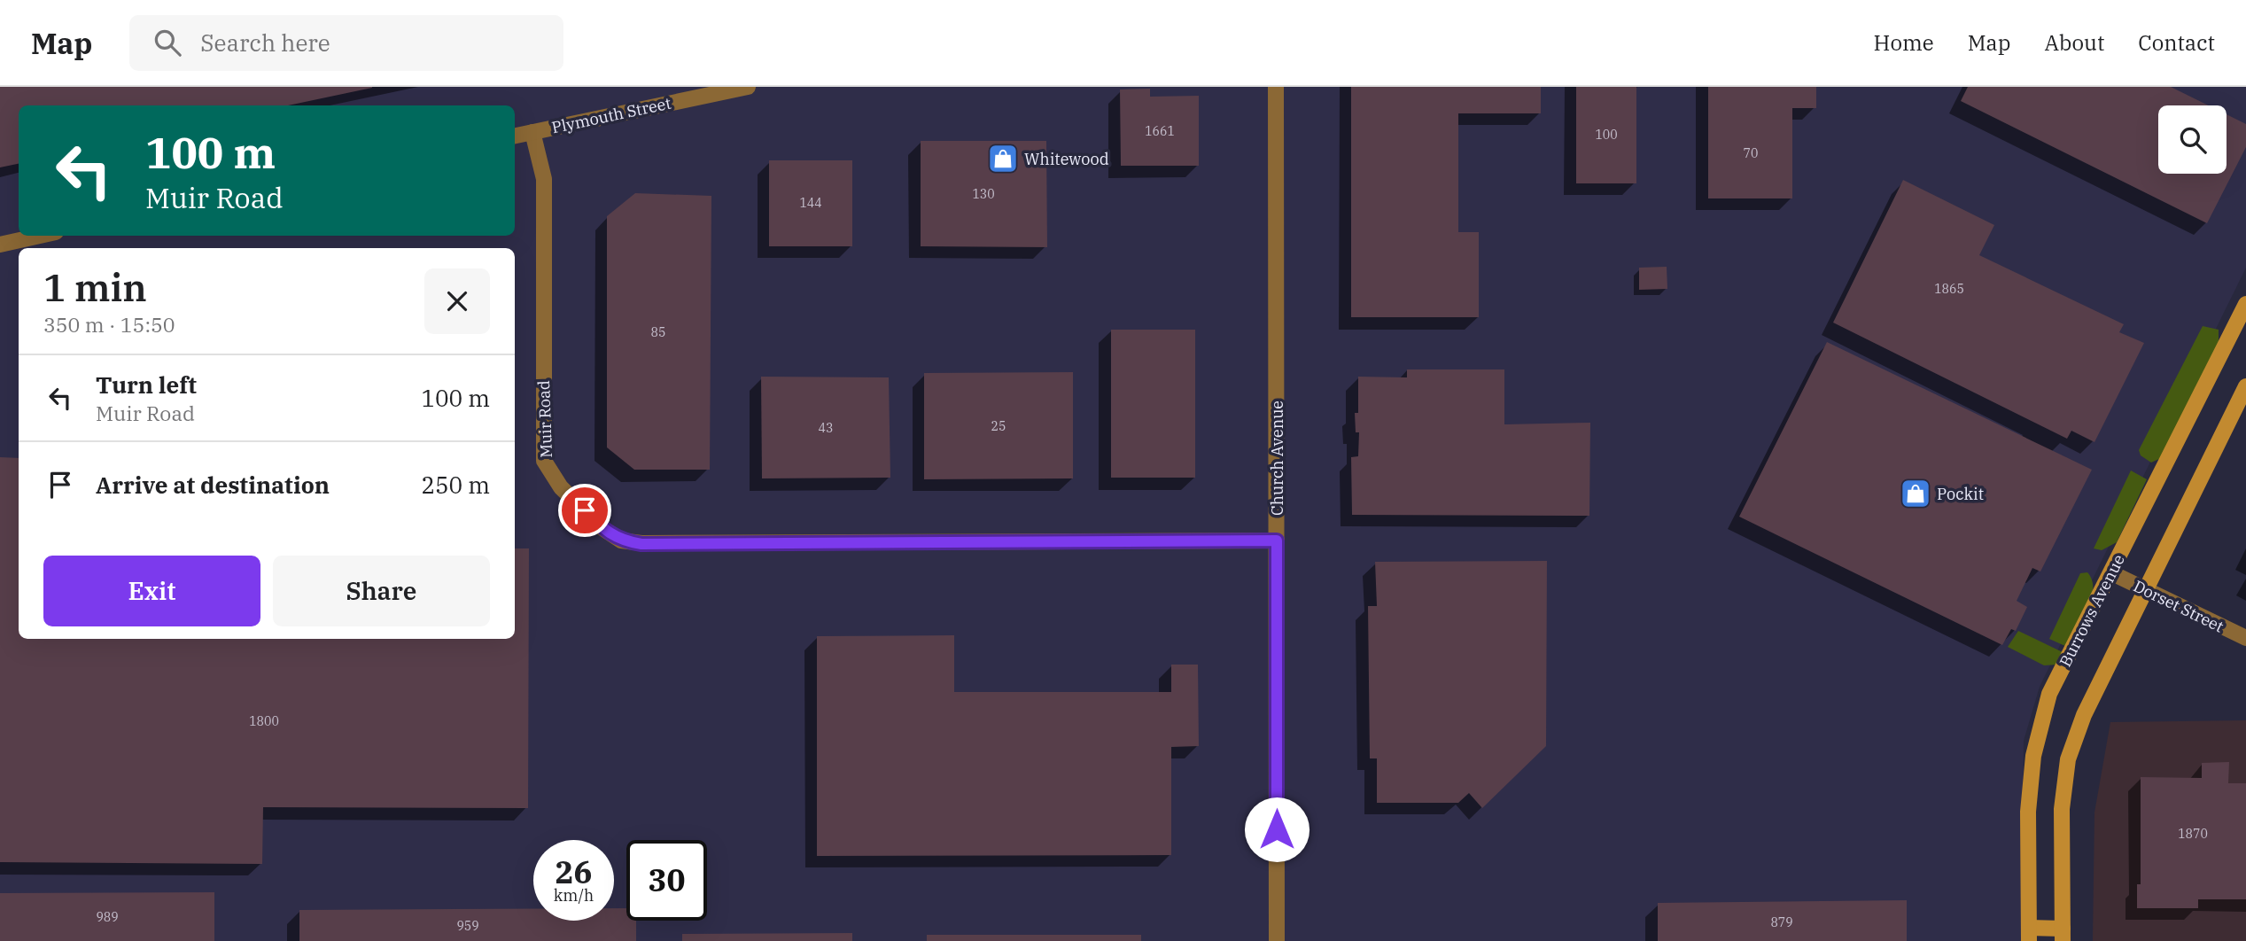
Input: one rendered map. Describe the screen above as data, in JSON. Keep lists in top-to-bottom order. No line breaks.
{"streets":{"street":["Plymouth Street","Muir Road","Church Avenue","Dorset Street","Burrows Avenue"]},"crossings":[["Plymouth Street","Muir Road"],["Muir Road","Church Avenue"],["Dorset Street","Burrows Avenue"]],"places":{"shop":["Whitewood","Pockit"]},"house_numbers":["1661","100","70","130","144","1865","85","25","43","1800","1870","989","879","959"],"page":{"header":"Map","search":"Search here","nav":["Home","Map","About","Contact"],"turn":["100 m","Muir Road"],"heading":["1 min","350 m · 15:50"],"list":[{"name":"Turn left","note":"Muir Road","value":"100 m"},{"name":"Arrive at destination","value":"250 m"}],"buttons":["Exit","Share"],"speed":"26 km/h","limit":"30"}}
